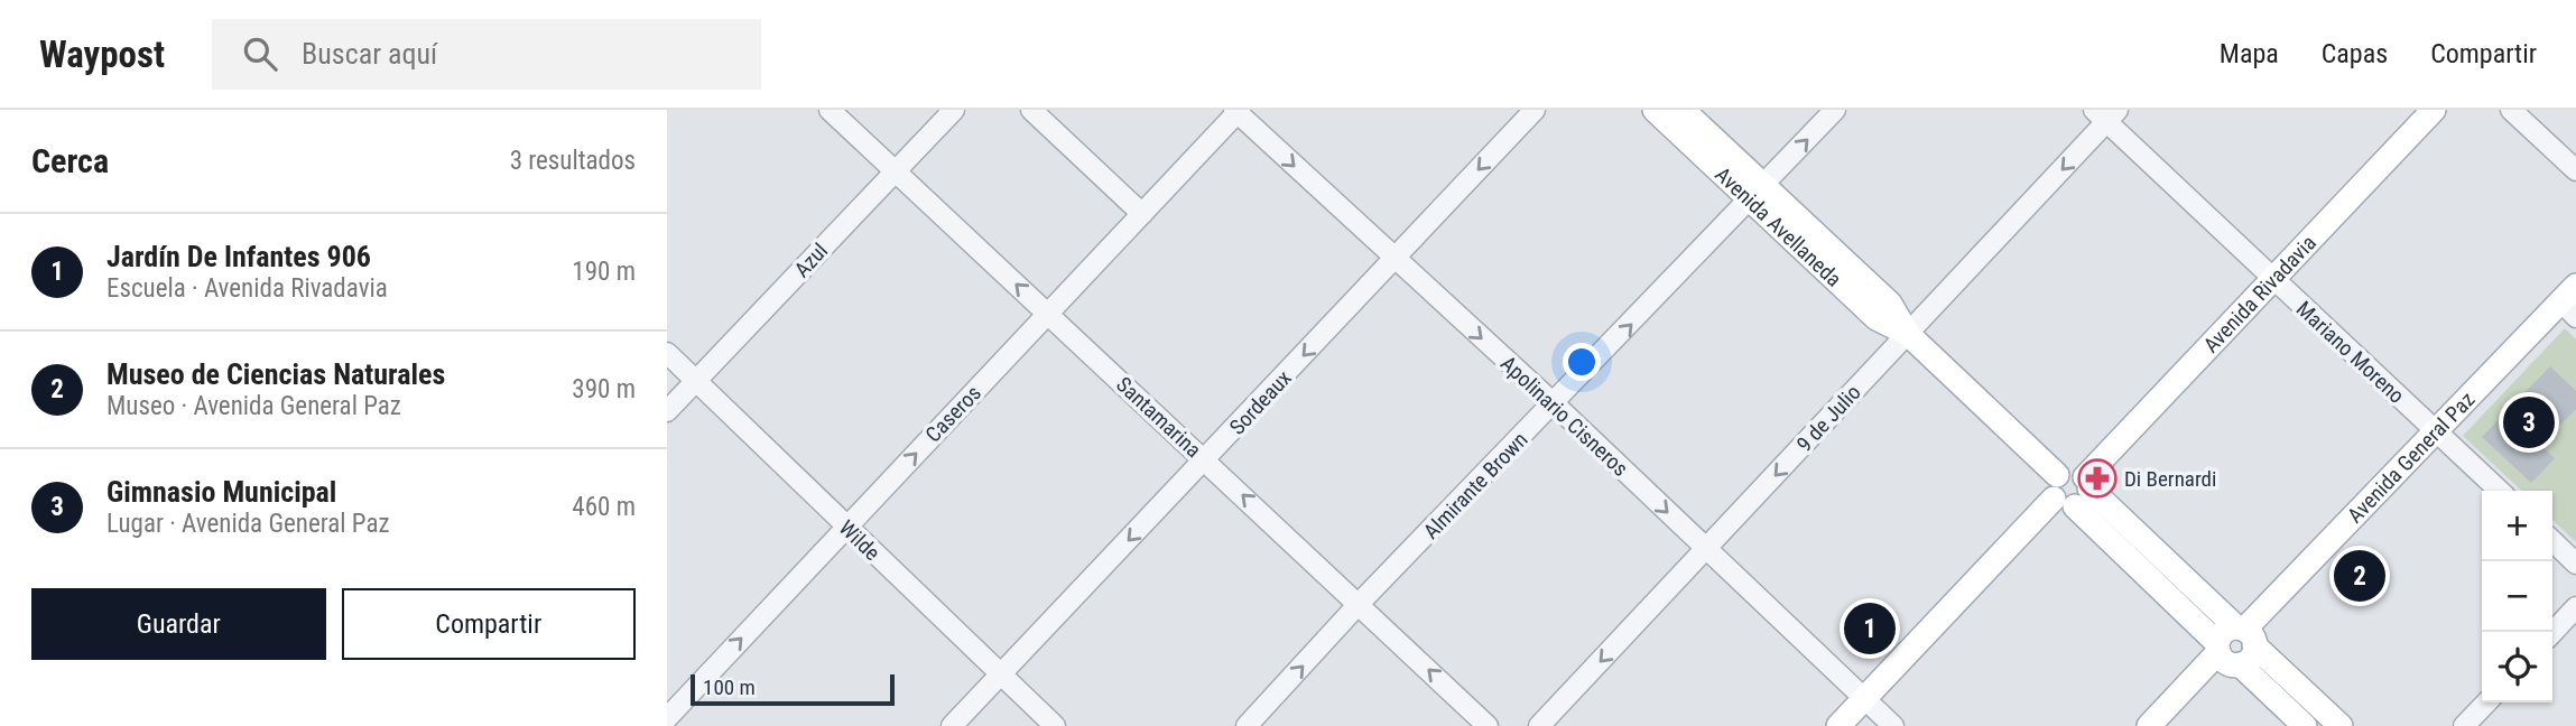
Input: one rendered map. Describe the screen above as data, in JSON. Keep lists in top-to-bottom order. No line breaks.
{"streets":{"main road":["Avenida Avellaneda","Avenida Rivadavia","Avenida General Paz"],"street":["Azul","Mariano Moreno","Sordeaux","Caseros","Apolinario Cisneros","Santamarina","9 de Julio","Almirante Brown","Wilde"]},"crossings":[["Avenida Avellaneda","Avenida Rivadavia"],["Avenida Avellaneda","9 de Julio"],["Avenida Avellaneda","Avenida General Paz"],["Avenida Avellaneda","Almirante Brown"],["Azul","Santamarina"],["Azul","Wilde"],["Avenida Rivadavia","Mariano Moreno"],["Avenida Rivadavia","Apolinario Cisneros"],["Mariano Moreno","9 de Julio"],["Mariano Moreno","Avenida General Paz"],["Sordeaux","Apolinario Cisneros"],["Sordeaux","Santamarina"],["Sordeaux","Wilde"],["Caseros","Apolinario Cisneros"],["Caseros","Santamarina"],["Caseros","Wilde"],["Apolinario Cisneros","9 de Julio"],["Apolinario Cisneros","Almirante Brown"],["Santamarina","Almirante Brown"]],"one_way":["Sordeaux","Caseros","Apolinario Cisneros","Santamarina","9 de Julio","Almirante Brown"],"places":{"pharmacy":["Di Bernardi"]},"scale_bar":"100 m","page":{"header":"Waypost","search":"Buscar aquí","nav":["Mapa","Capas","Compartir"],"heading":["Cerca","3 resultados"],"list":[{"mark":"1","name":"Jardín De Infantes 906","note":"Escuela · Avenida Rivadavia","value":"190 m"},{"mark":"2","name":"Museo de Ciencias Naturales","note":"Museo · Avenida General Paz","value":"390 m"},{"mark":"3","name":"Gimnasio Municipal","note":"Lugar · Avenida General Paz","value":"460 m"}],"pins":["3","2","1"],"map_buttons":["+","−"],"buttons":["Guardar","Compartir"],"scale":"100 m"}}
